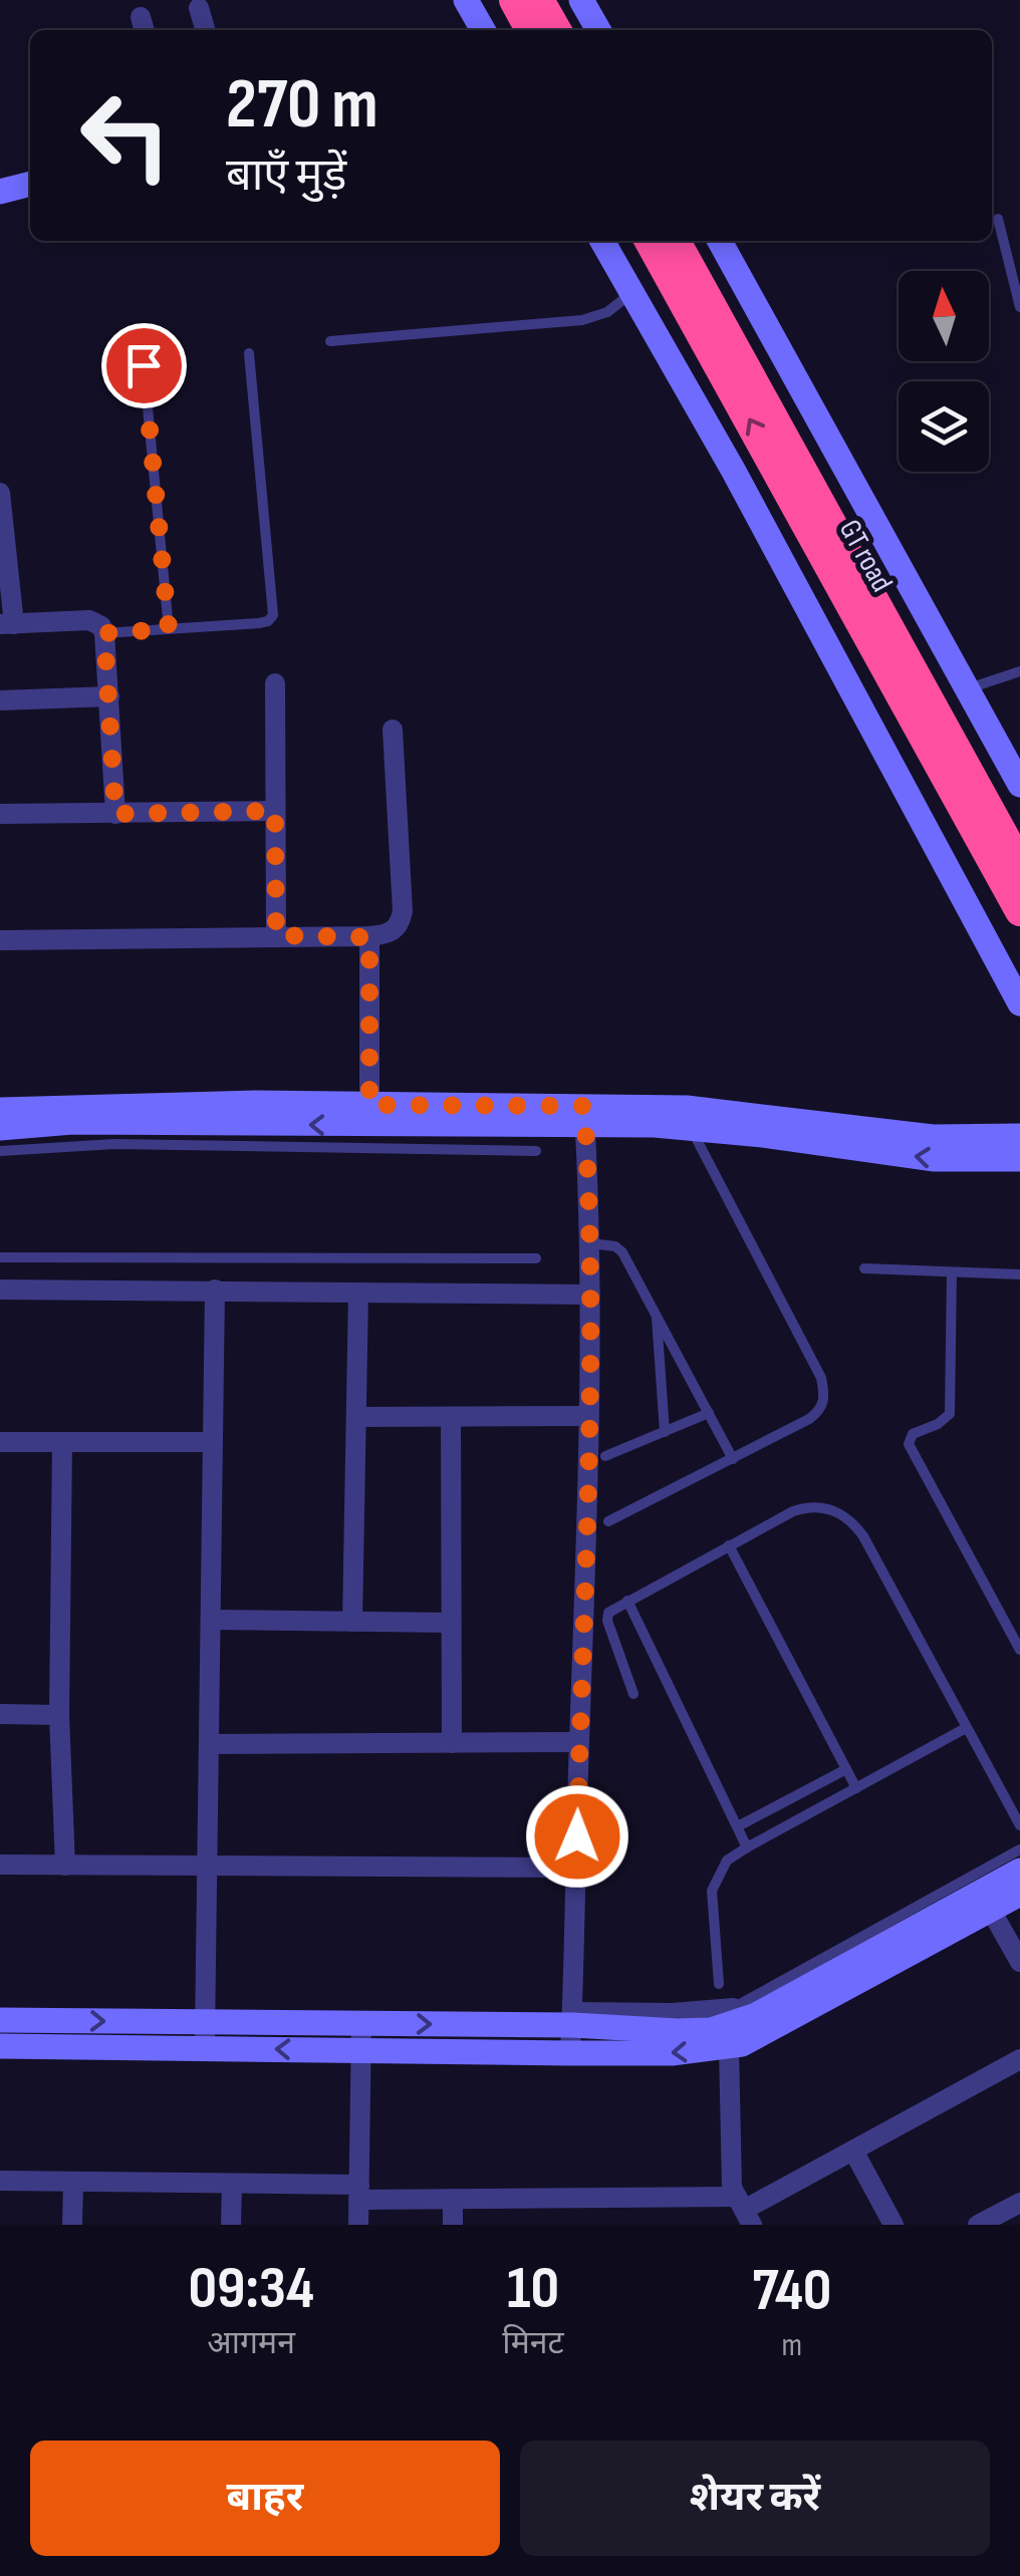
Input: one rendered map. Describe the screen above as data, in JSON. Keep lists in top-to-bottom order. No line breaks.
{"streets":{"highway":["GT road"]},"north":"top","page":{"turn":["270 m","बाएँ मुड़ें"],"eta":["09:34","आगमन","10","मिनट","740","m"],"buttons":["बाहर","शेयर करें"]}}
